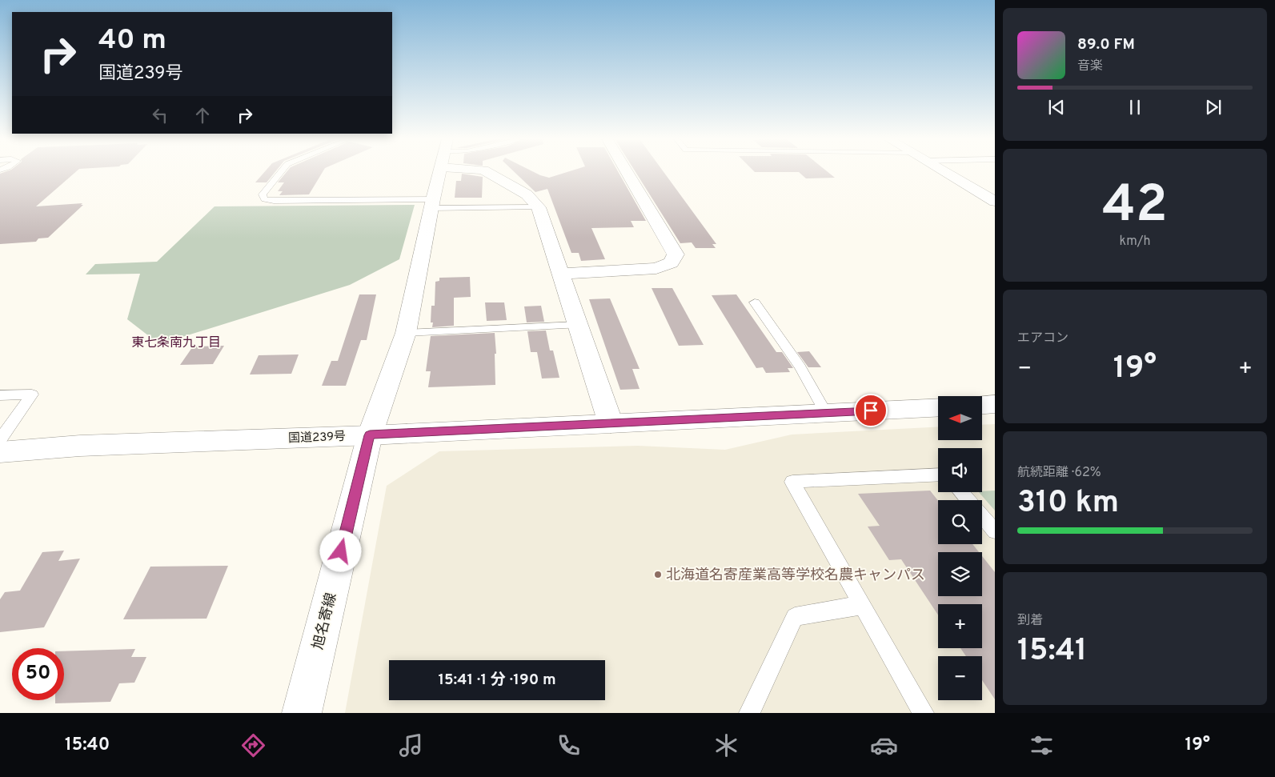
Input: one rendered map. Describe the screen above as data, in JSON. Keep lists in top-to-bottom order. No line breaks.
{"streets":{"main road":["国道239号","旭名寄線"]},"crossings":[["国道239号","旭名寄線"]],"districts":["東七条南九丁目"],"places":["北海道名寄産業高等学校名農キャンパス"],"north":"left","page":{"turn":["40 m","国道239号"],"song":["89.0 FM","音楽"],"tile":[["42","km/h"],"エアコン",["航続距離 · 62%","310 km"],["到着","15:41"]],"heat":["−","19°","+"],"map_buttons":["+","−"],"limit":"50","trip":"15:41 · 1 分 · 190 m","tabs":["15:40","19°"]}}
